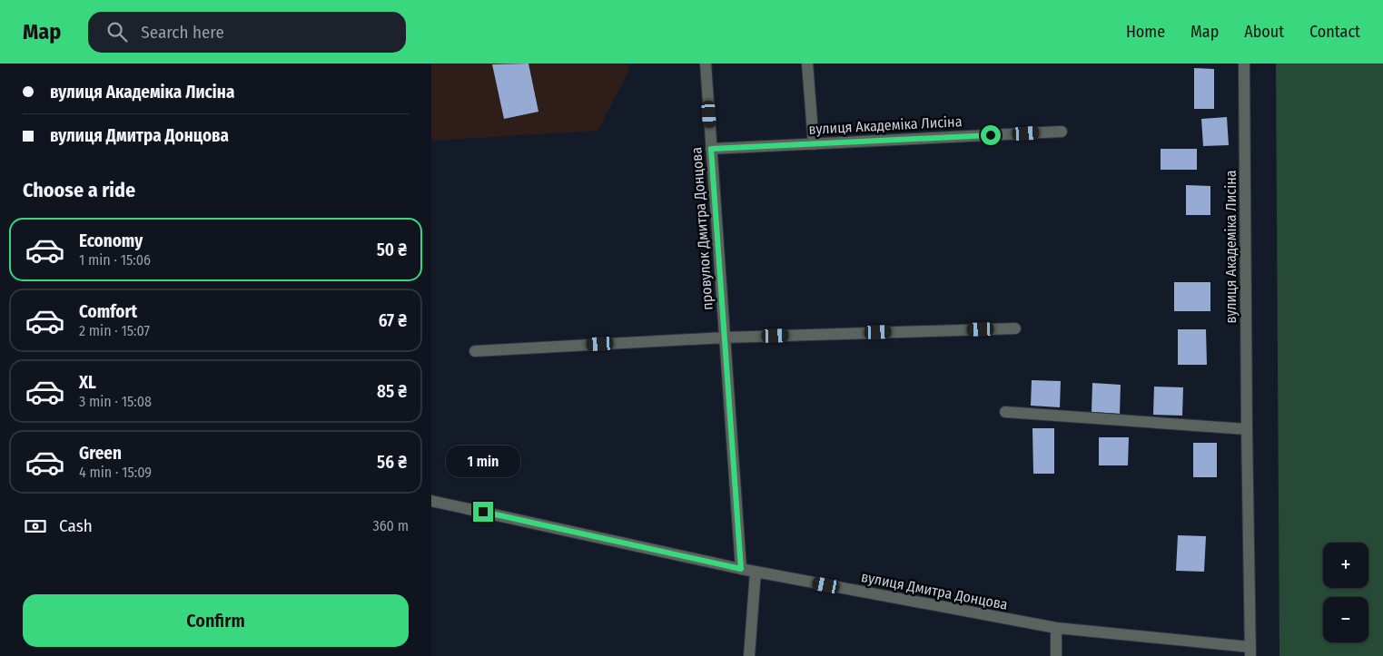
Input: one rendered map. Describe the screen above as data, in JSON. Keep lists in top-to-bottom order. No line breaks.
{"streets":{"street":["вулиця Академіка Лисіна","провулок Дмитра Донцова","вулиця Дмитра Донцова"]},"crossings":[["вулиця Академіка Лисіна","провулок Дмитра Донцова"],["вулиця Академіка Лисіна","вулиця Дмитра Донцова"],["провулок Дмитра Донцова","вулиця Дмитра Донцова"]],"page":{"header":"Map","search":"Search here","nav":["Home","Map","About","Contact"],"banner":["вулиця Академіка Лисіна","вулиця Дмитра Донцова"],"heading":"Choose a ride","list":[{"name":"Economy","note":"1 min · 15:06","value":"50 ₴"},{"name":"Comfort","note":"2 min · 15:07","value":"67 ₴"},{"name":"XL","note":"3 min · 15:08","value":"85 ₴"},{"name":"Green","note":"4 min · 15:09","value":"56 ₴"}],"bubble":"1 min","pay":["Cash","360 m"],"map_buttons":["+","−"],"buttons":"Confirm"}}
